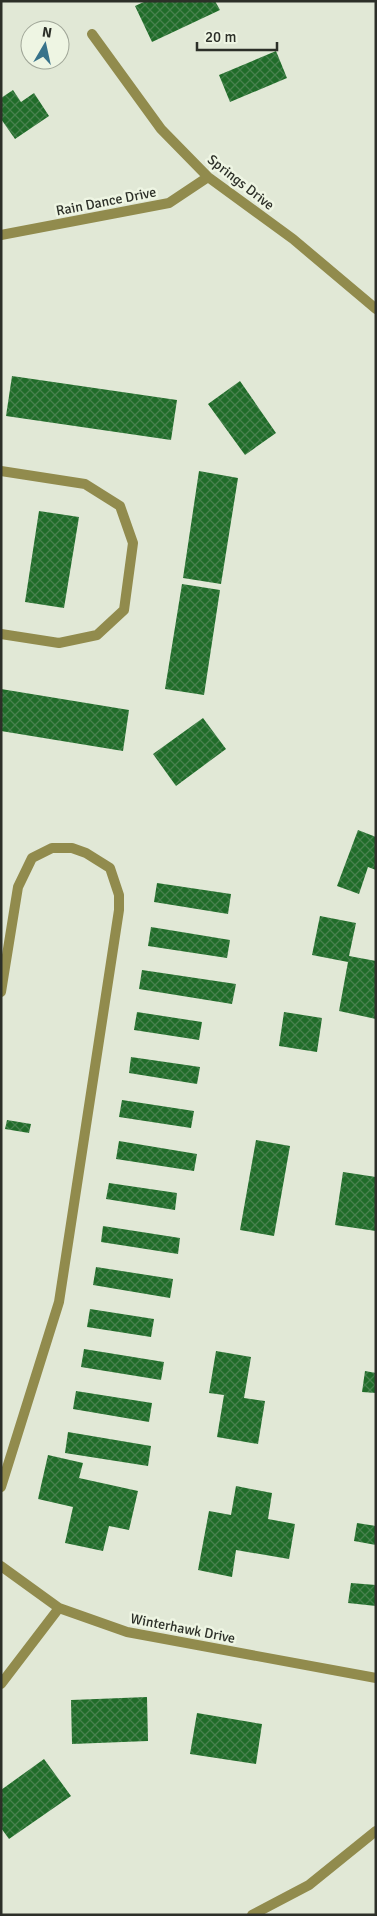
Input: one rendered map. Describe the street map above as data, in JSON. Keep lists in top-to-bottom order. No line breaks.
{"streets":{"street":["Springs Drive","Rain Dance Drive","Winterhawk Drive"]},"crossings":[["Springs Drive","Rain Dance Drive"]],"scale_bar":"20 m","north":"top"}
